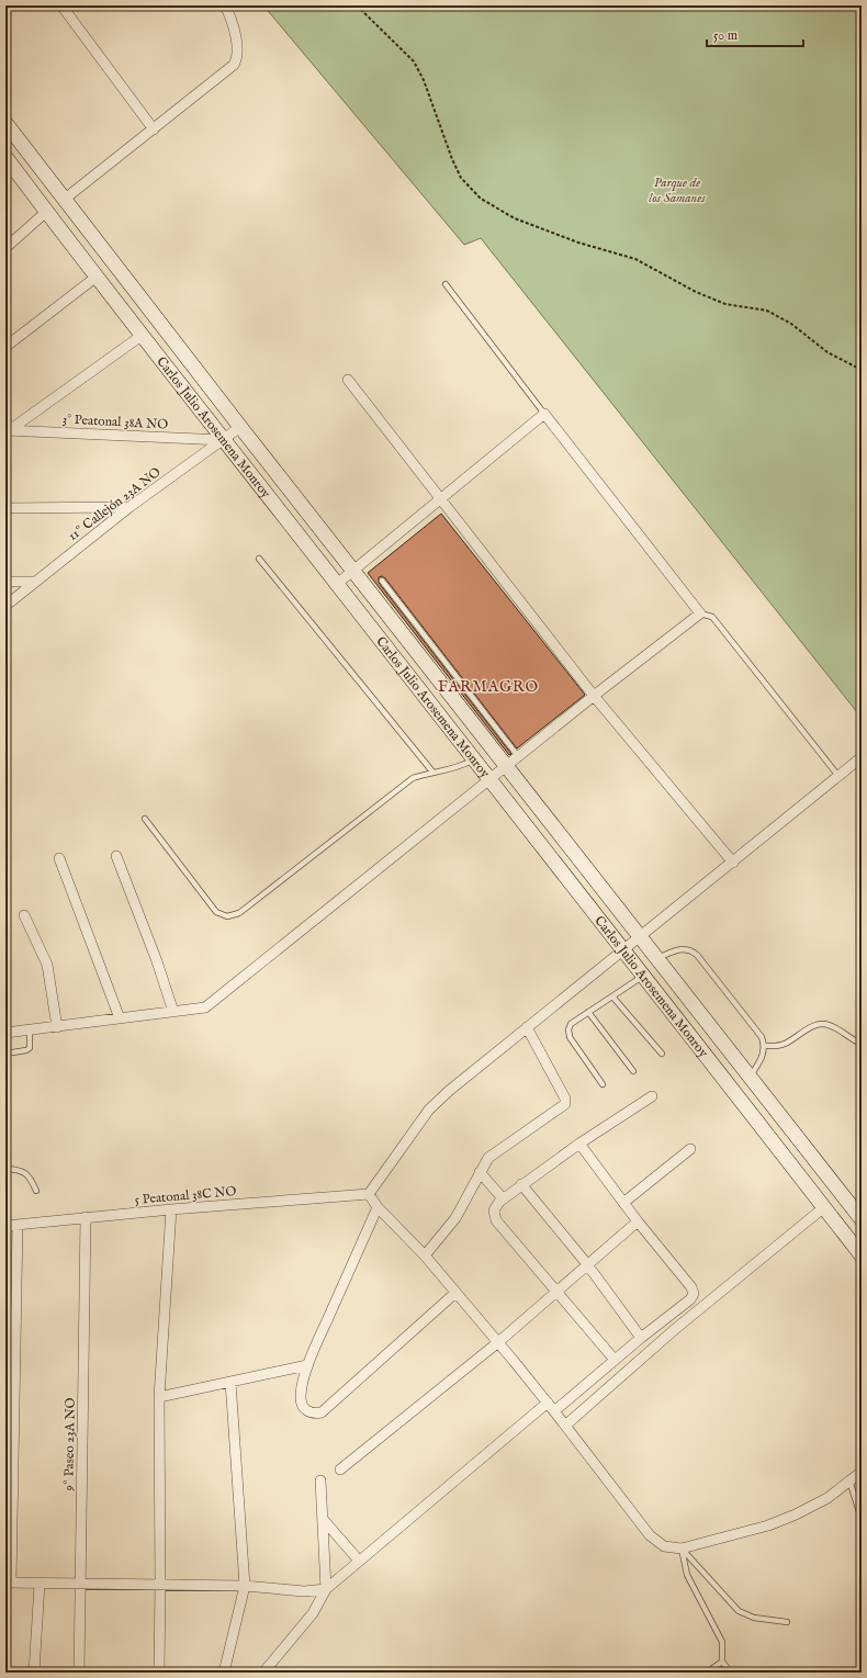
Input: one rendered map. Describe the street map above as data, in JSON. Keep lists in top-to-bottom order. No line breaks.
{"streets":{"main road":["Carlos Julio Arosemena Monroy"],"street":["3° Peatonal 38A NO","11º Callejón 23A NO","5 Peatonal 38C NO","9º Paseo 23A NO"]},"crossings":[["3° Peatonal 38A NO","Carlos Julio Arosemena Monroy"],["3° Peatonal 38A NO","11º Callejón 23A NO"],["Carlos Julio Arosemena Monroy","11º Callejón 23A NO"],["5 Peatonal 38C NO","9º Paseo 23A NO"]],"districts":["FARMAGRO"],"parks":["Parque de los Samanes"],"scale_bar":"50 m"}
